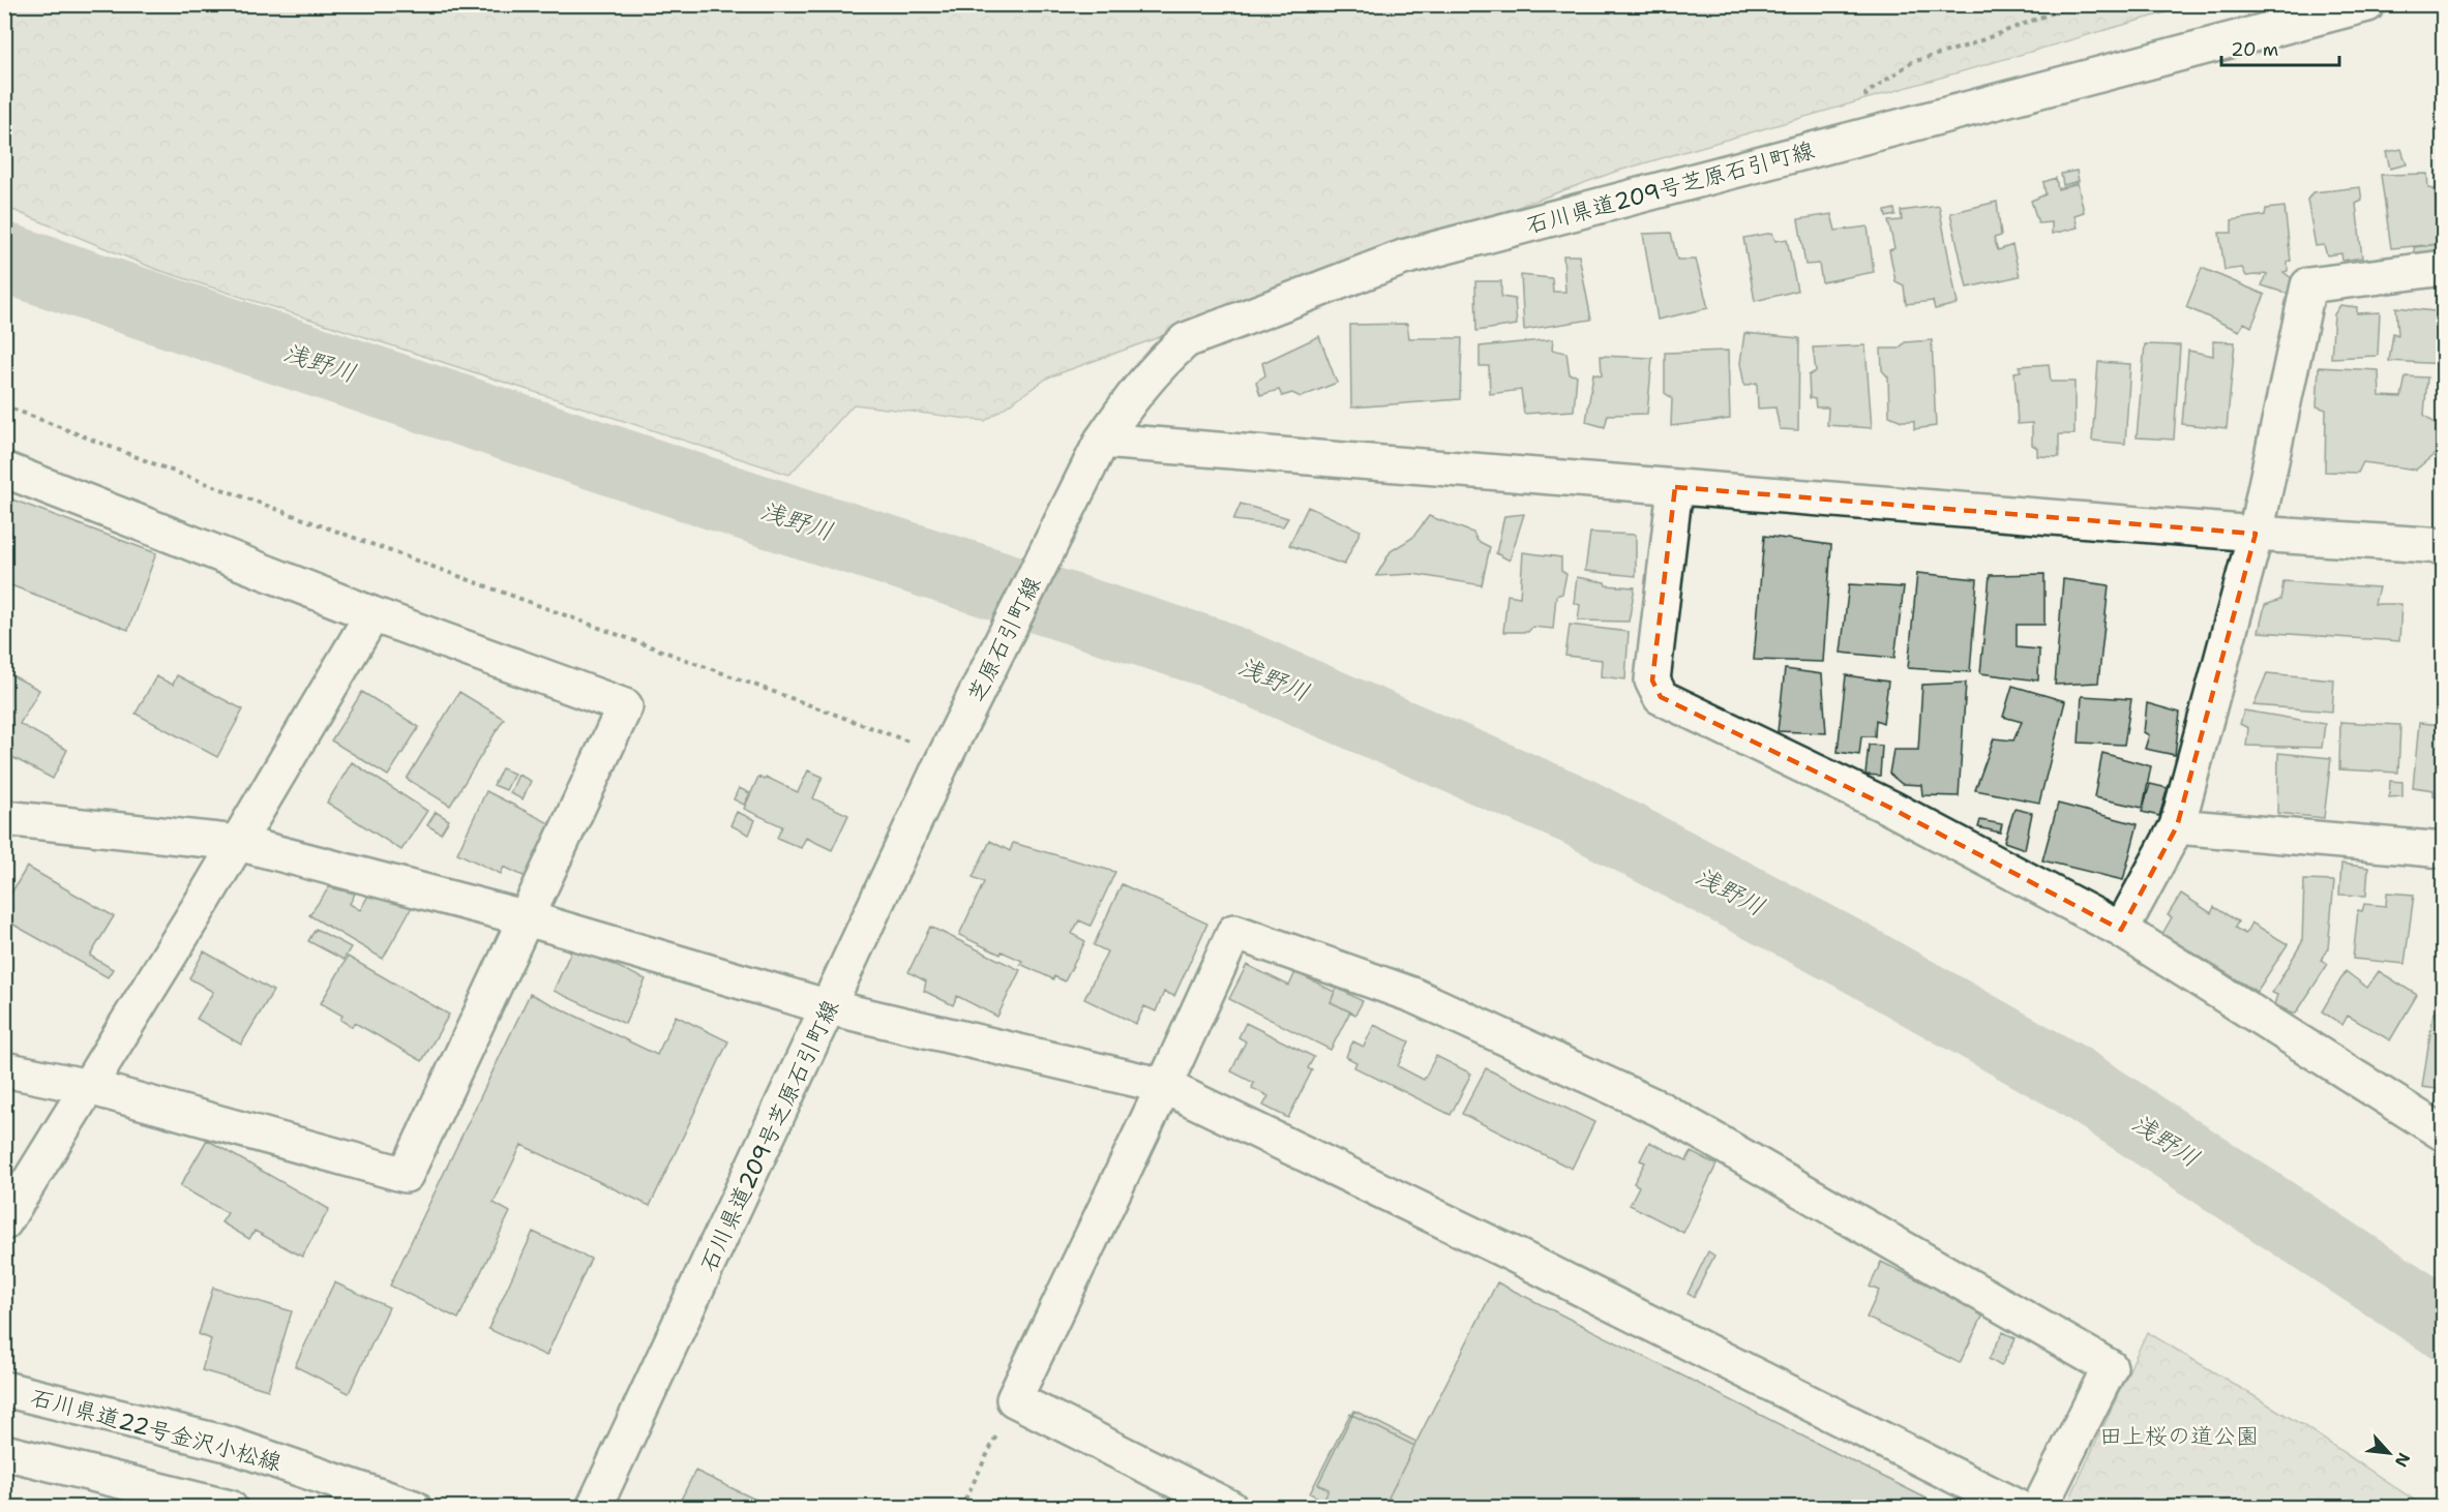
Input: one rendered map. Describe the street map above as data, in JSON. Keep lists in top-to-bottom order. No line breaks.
{"streets":{"street":["石川県道209号芝原石引町線","芝原石引町線","石川県道22号金沢小松線"]},"crossings":[["石川県道209号芝原石引町線","芝原石引町線"]],"water":["浅野川"],"parks":["田上桜の道公園"],"scale_bar":"20 m","north":"bottom right"}
